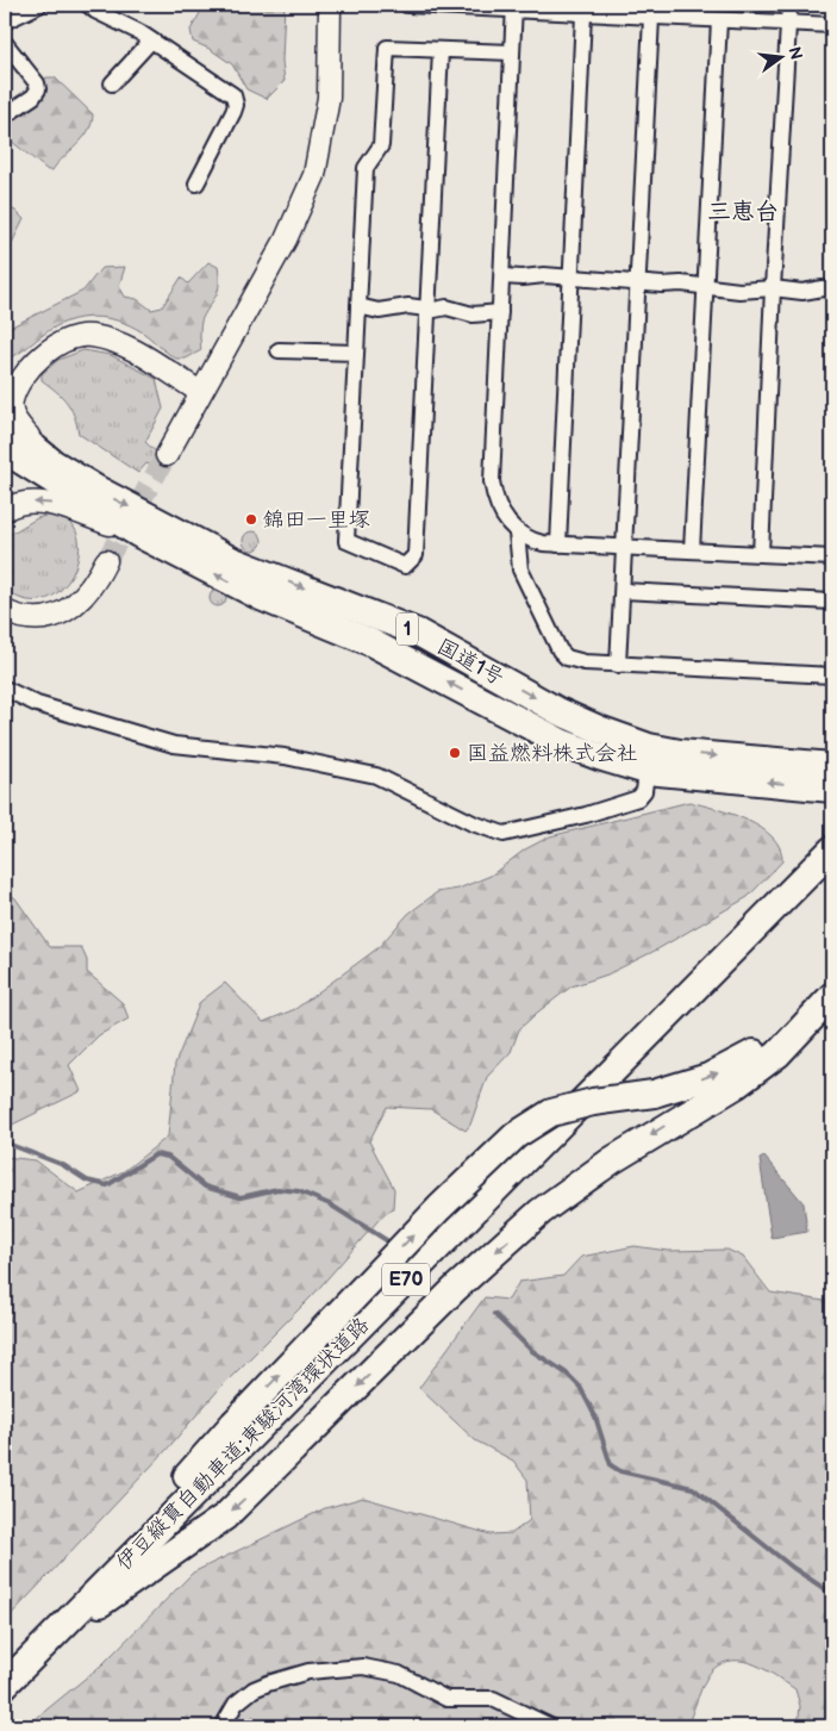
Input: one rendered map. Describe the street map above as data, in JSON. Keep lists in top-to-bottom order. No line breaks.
{"streets":{"highway":["1","国道1号","E70","伊豆縦貫自動車道;東駿河湾環状道路"]},"districts":["三恵台"],"places":["錦田一里塚","国益燃料株式会社"],"north":"right"}
